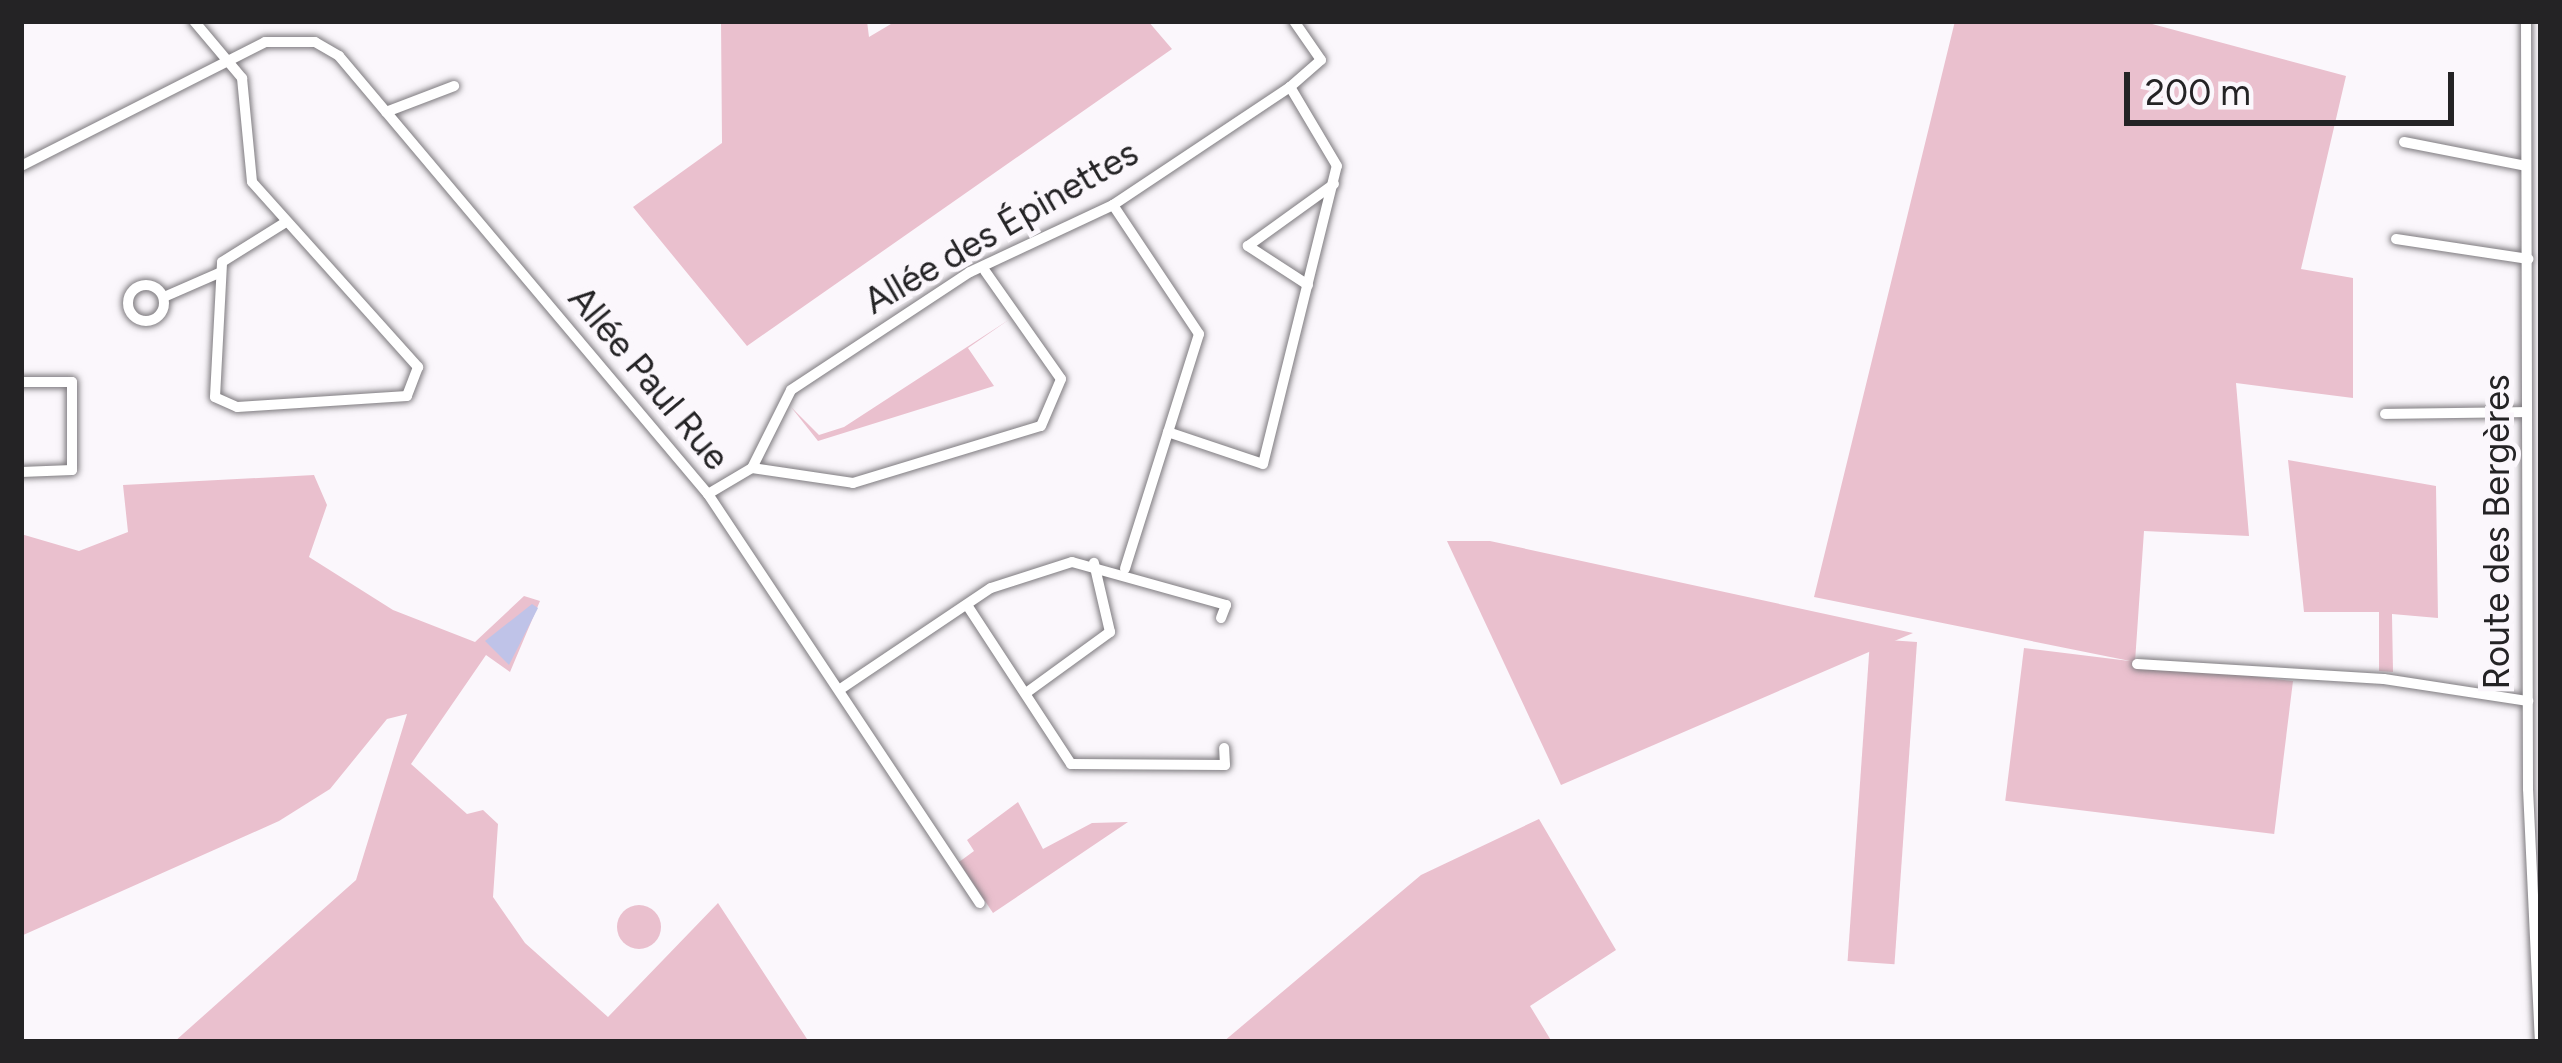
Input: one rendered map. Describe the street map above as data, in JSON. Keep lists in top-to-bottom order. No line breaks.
{"streets":{"street":["Allée des Épinettes","Allée Paul Rue","Route des Bergères"]},"scale_bar":"200 m"}
